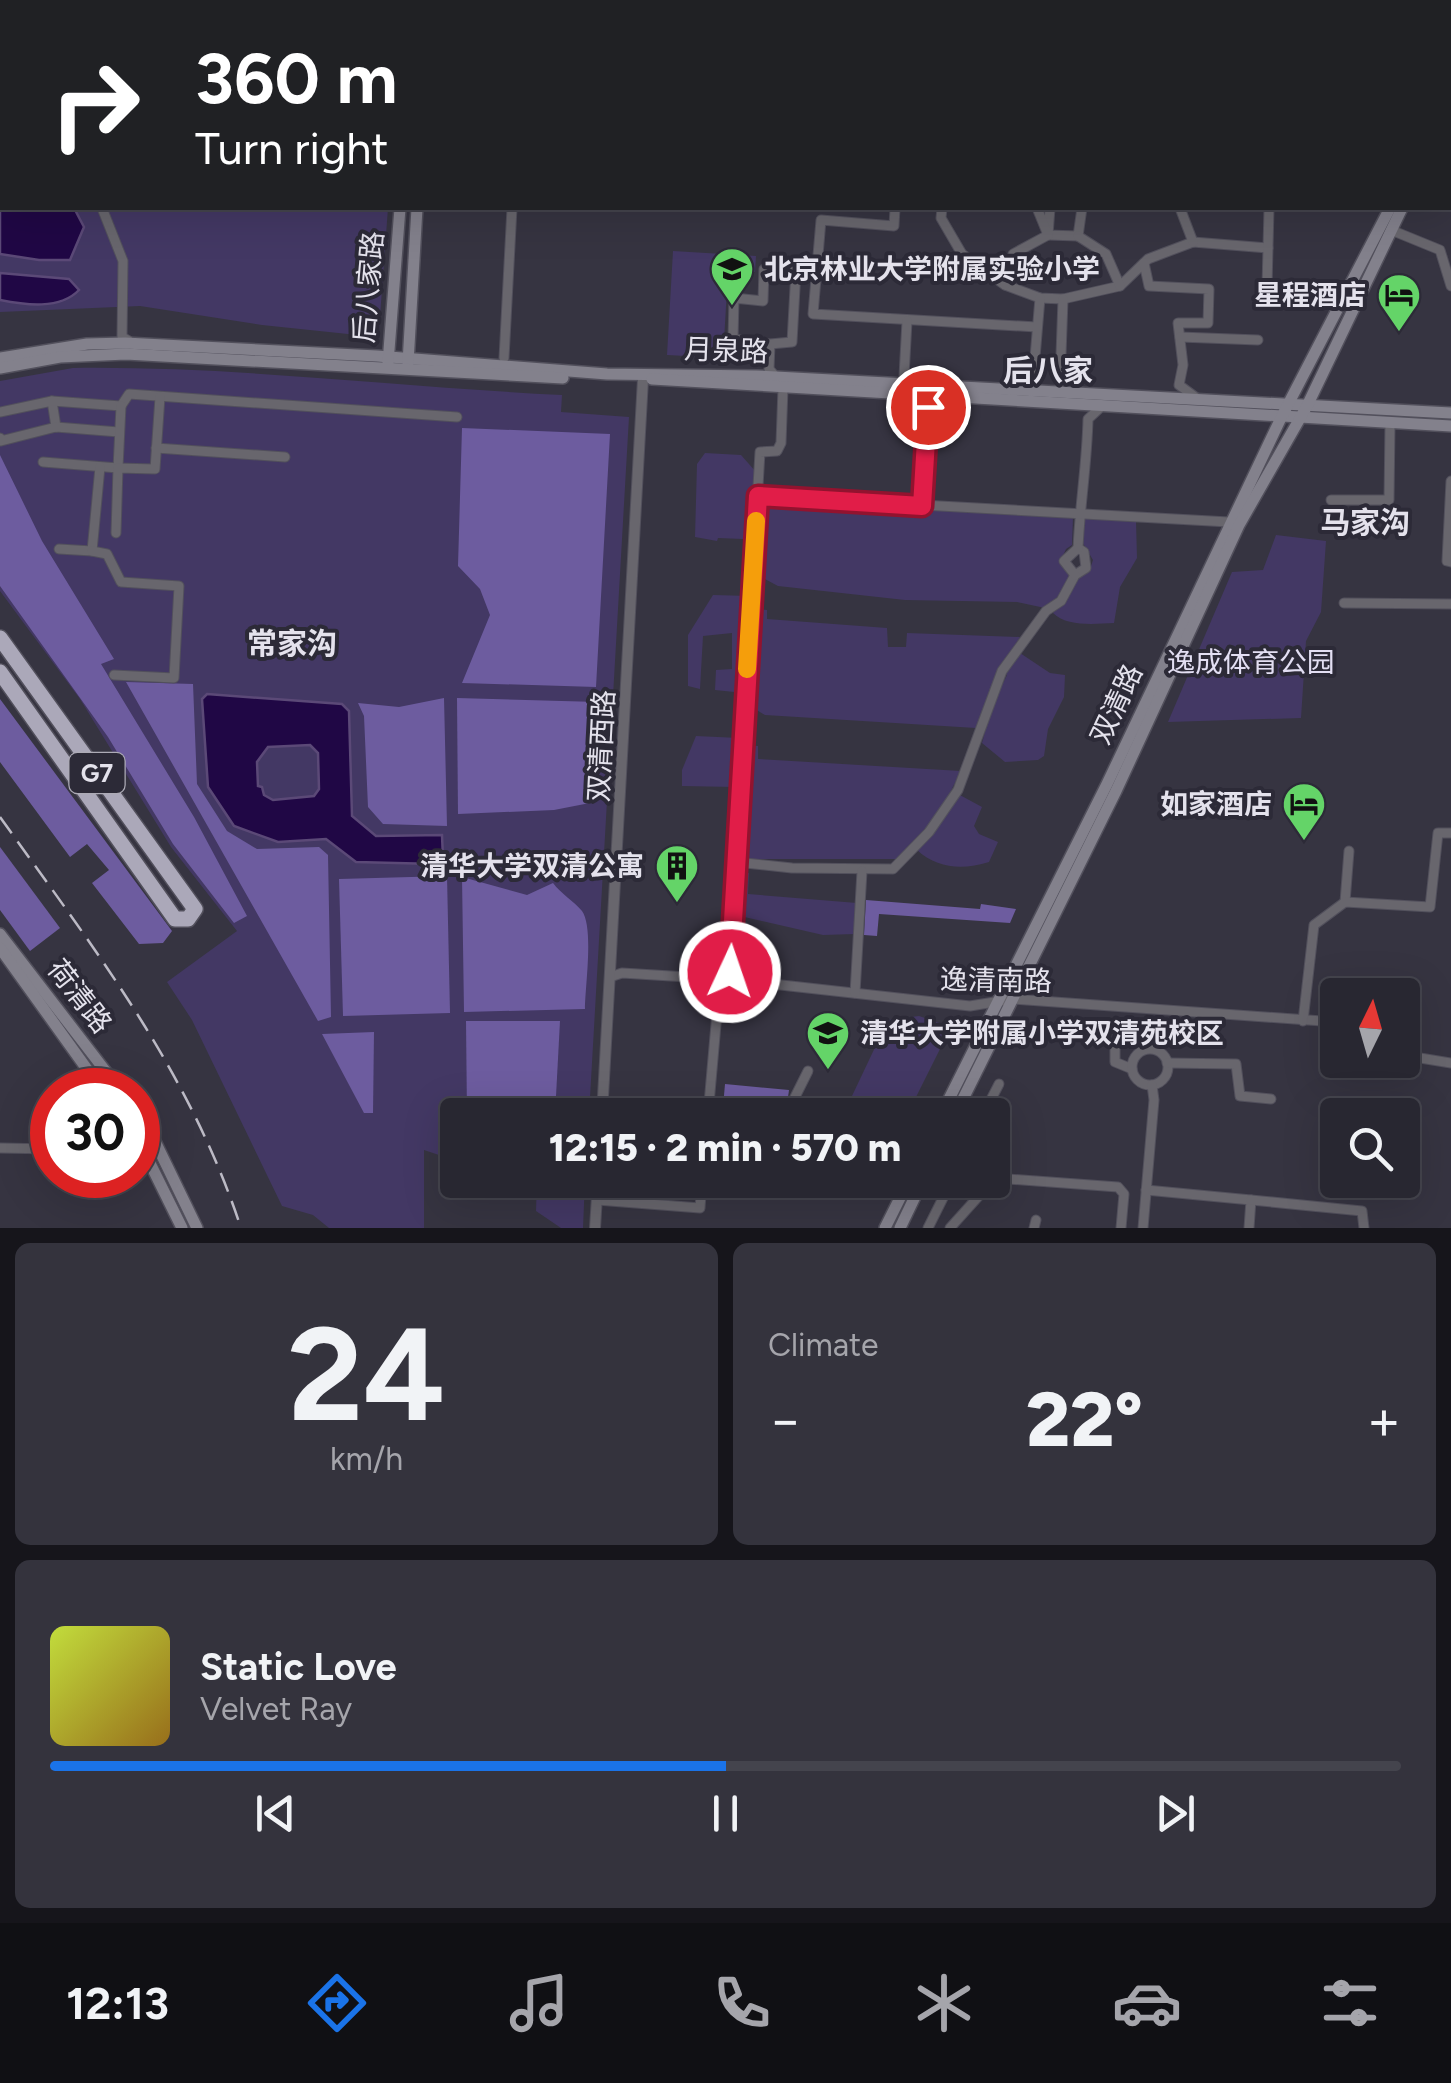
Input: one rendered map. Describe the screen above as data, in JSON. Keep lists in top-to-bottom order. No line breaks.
{"streets":{"highway":["G7"],"main road":["后八家路","月泉路","双清路","荷清路"],"street":["双清西路","逸清南路"]},"crossings":[["后八家路","月泉路"],["月泉路","双清路"],["月泉路","双清西路"],["双清路","逸清南路"],["双清西路","逸清南路"]],"districts":["后八家","马家沟","常家沟"],"parks":["逸成体育公园"],"places":{"school or university":["北京林业大学附属实验小学","清华大学附属小学双清苑校区"],"hotel":["星程酒店","如家酒店"],"building":["清华大学双清公寓"]},"north":"top","page":{"turn":["360 m","Turn right"],"limit":"30","trip":"12:15 · 2 min · 570 m","tile":[["24","km/h"],"Climate"],"heat":["−","22°","+"],"song":["Static Love","Velvet Ray"],"tabs":"12:13"}}
